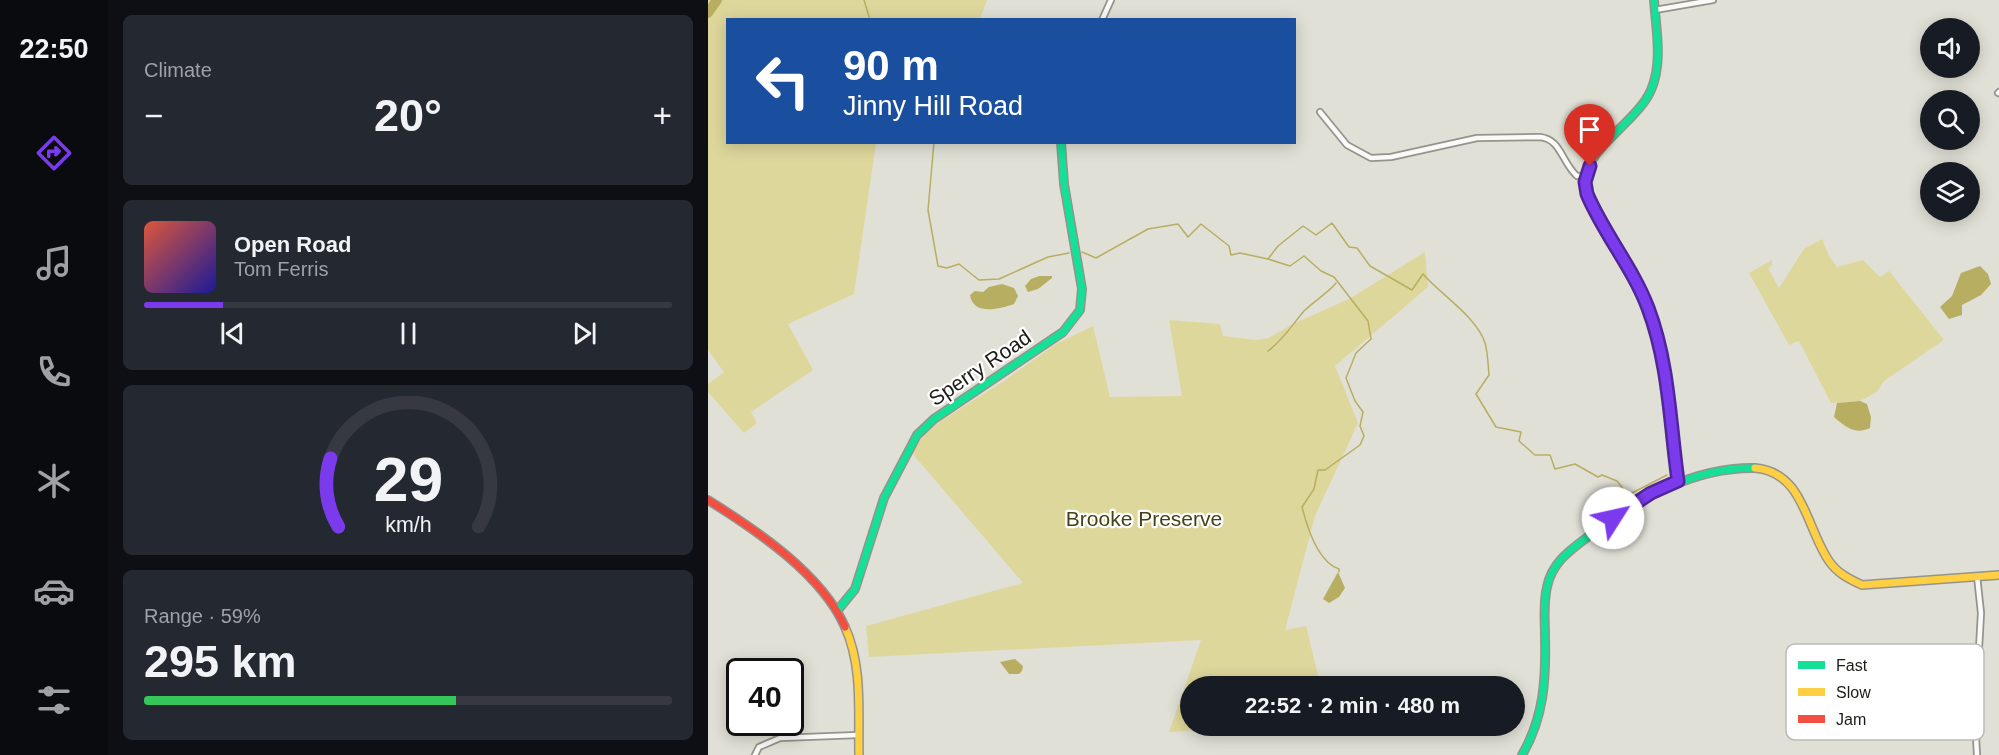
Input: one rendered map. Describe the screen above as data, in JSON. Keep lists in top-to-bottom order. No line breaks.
{"streets":{"street":["Sperry Road"]},"parks":["Brooke Preserve"],"legend":["Fast","Slow","Jam"],"page":{"tabs":"22:50","tile":["Climate",["Range · 59%","295 km"]],"turn":["90 m","Jinny Hill Road"],"heat":["−","20°","+"],"song":["Open Road","Tom Ferris"],"limit":"40","trip":"22:52 · 2 min · 480 m","gauge":["29","km/h"]}}
